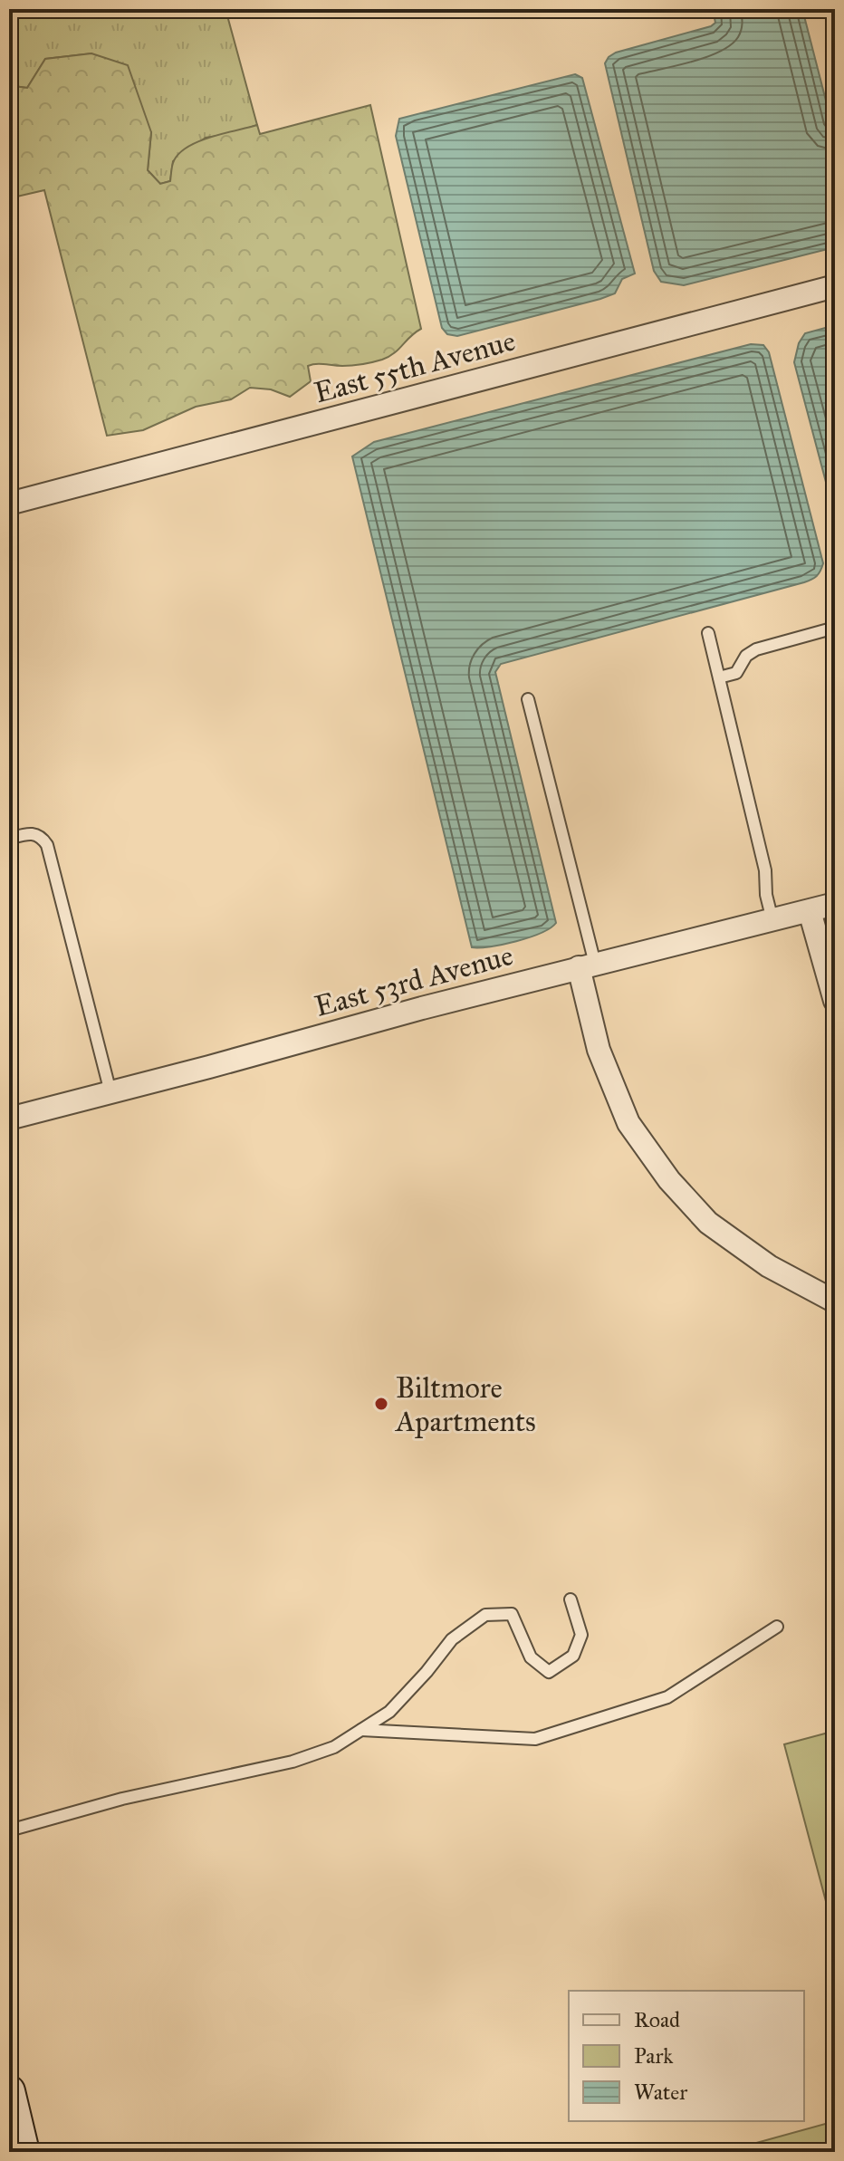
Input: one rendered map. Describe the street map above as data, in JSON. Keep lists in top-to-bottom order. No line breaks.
{"streets":{"street":["East 55th Avenue","East 53rd Avenue"]},"places":["Biltmore Apartments"],"legend":["Road","Park","Water"]}
